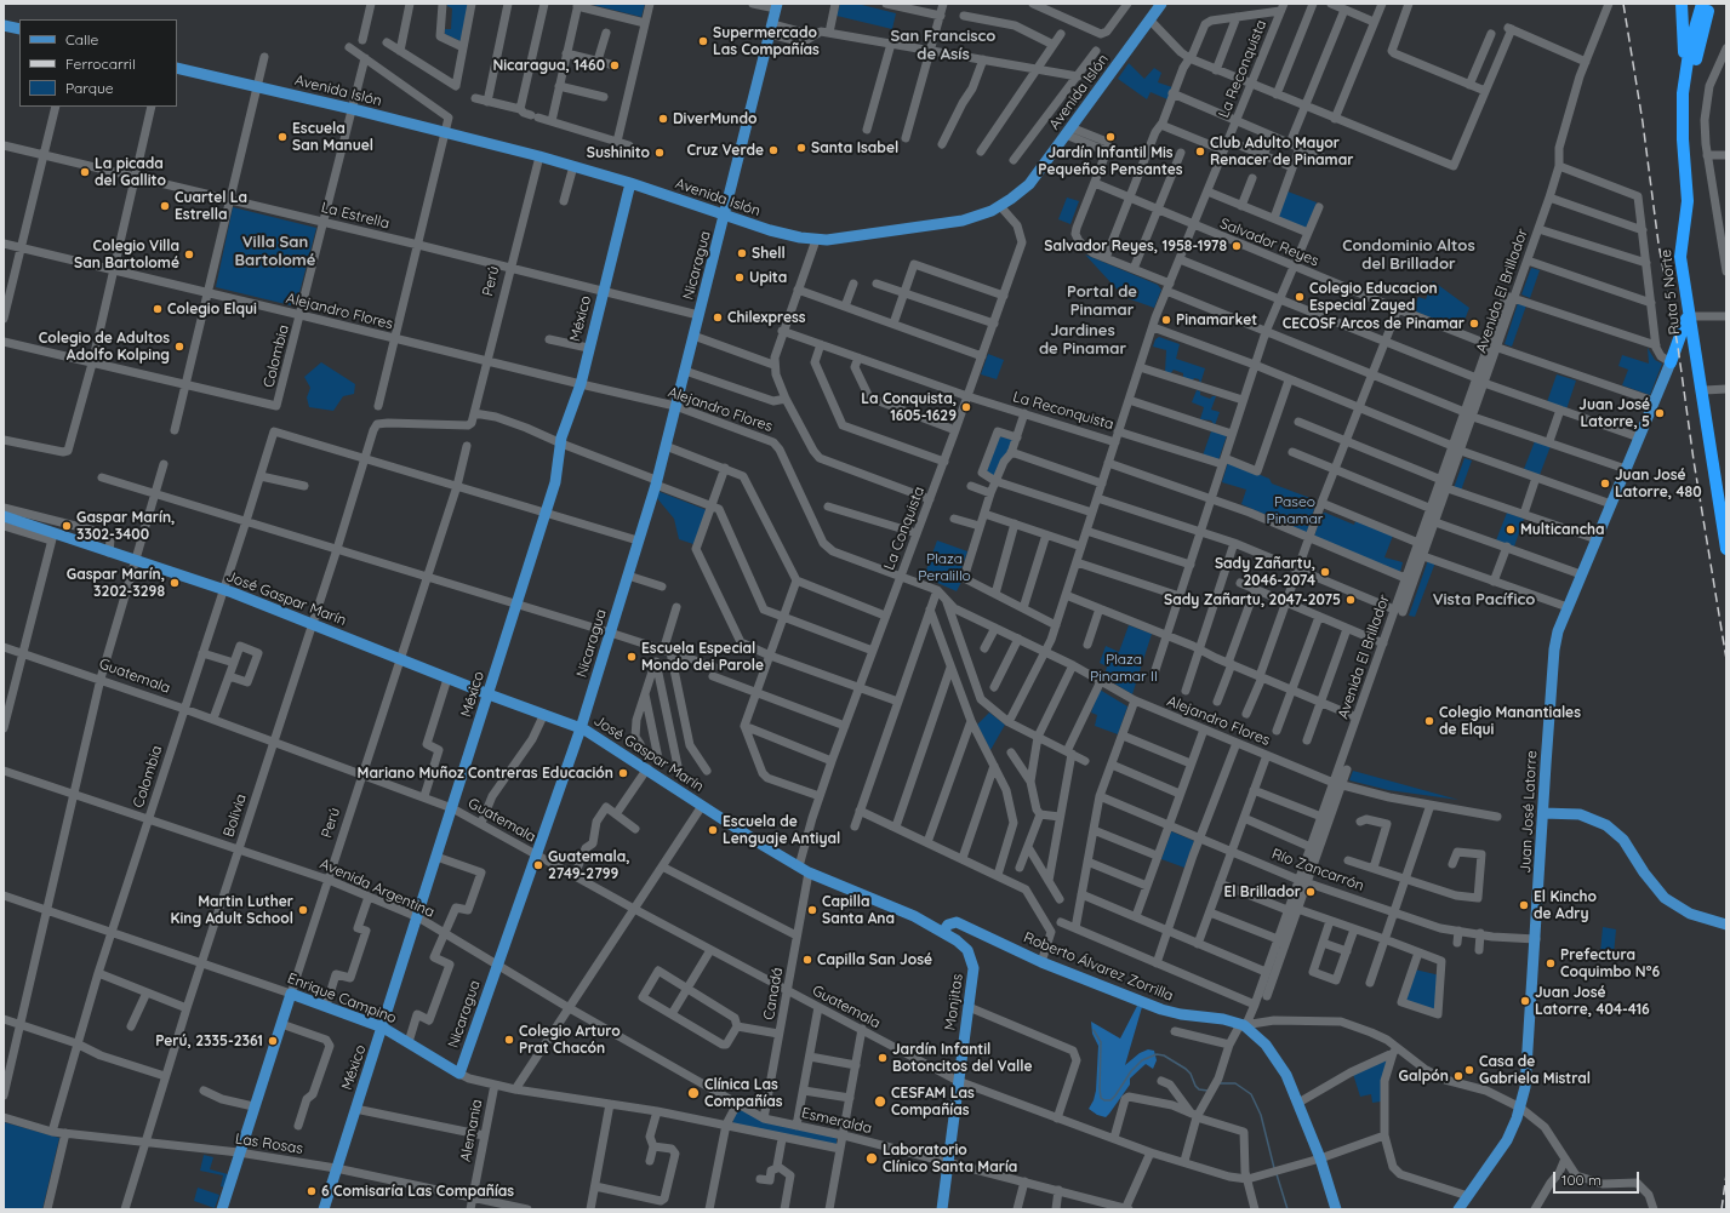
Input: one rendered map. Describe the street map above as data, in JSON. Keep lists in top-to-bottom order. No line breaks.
{"streets":{"highway":["Ruta 5 Norte"],"main road":["Avenida Islón","Nicaragua","Perú","México","José Gaspar Marín","Juan José Latorre","Roberto Álvarez Zorrilla","Enrique Campino","Monjitas"],"street":["La Reconquista","La Estrella","Salvador Reyes","Avenida El Brillador","Alejandro Flores","Colombia","La Conquista","Guatemala","Bolivia","Río Zancarrón","Avenida Argentina","Canadá","Esmeralda","Alemania","Las Rosas"]},"crossings":[["La Reconquista","Salvador Reyes"],["La Reconquista","La Conquista"],["Avenida Islón","Nicaragua"],["Avenida Islón","Perú"],["Avenida Islón","México"],["Avenida Islón","Colombia"],["Avenida Islón","La Conquista"],["La Estrella","Nicaragua"],["La Estrella","Perú"],["La Estrella","México"],["La Estrella","Colombia"],["Salvador Reyes","Avenida El Brillador"],["Salvador Reyes","Juan José Latorre"],["Nicaragua","Alejandro Flores"],["Nicaragua","José Gaspar Marín"],["Nicaragua","Guatemala"],["Nicaragua","Avenida Argentina"],["Nicaragua","Enrique Campino"],["Perú","Alejandro Flores"],["Perú","José Gaspar Marín"],["Perú","Guatemala"],["Perú","Bolivia"],["Perú","Avenida Argentina"],["Perú","Enrique Campino"],["Perú","Las Rosas"],["Avenida El Brillador","Alejandro Flores"],["Avenida El Brillador","Río Zancarrón"],["Avenida El Brillador","Roberto Álvarez Zorrilla"],["Alejandro Flores","México"],["Alejandro Flores","Colombia"],["Alejandro Flores","La Conquista"],["México","José Gaspar Marín"],["México","Guatemala"],["México","Avenida Argentina"],["México","Enrique Campino"],["México","Las Rosas"],["Colombia","José Gaspar Marín"],["Colombia","Guatemala"],["Colombia","Bolivia"],["Colombia","Avenida Argentina"],["Colombia","Enrique Campino"],["Colombia","Las Rosas"],["La Conquista","José Gaspar Marín"],["José Gaspar Marín","Bolivia"],["José Gaspar Marín","Canadá"],["José Gaspar Marín","Monjitas"],["Guatemala","Bolivia"],["Guatemala","Canadá"],["Guatemala","Monjitas"],["Juan José Latorre","Río Zancarrón"],["Bolivia","Avenida Argentina"],["Bolivia","Enrique Campino"],["Bolivia","Las Rosas"],["Avenida Argentina","Canadá"],["Avenida Argentina","Esmeralda"],["Roberto Álvarez Zorrilla","Monjitas"],["Canadá","Esmeralda"],["Enrique Campino","Alemania"],["Monjitas","Esmeralda"],["Alemania","Las Rosas"]],"districts":["San Francisco de Asís","Villa San Bartolomé","Condominio Altos del Brillador","Portal de Pinamar","Jardines de Pinamar","Vista Pacífico"],"parks":["Paseo Pinamar","Plaza Peralillo","Plaza Pinamar II"],"places":["Supermercado Las Compañías","Nicaragua, 1460","DiverMundo","Escuela San Manuel","Jardín Infantil Mis Pequeños Pensantes","Santa Isabel","Cruz Verde","Club Adulto Mayor Renacer de Pinamar","Sushinito","La picada del Gallito","Cuartel La Estrella","Salvador Reyes, 1958-1978","Shell","Colegio Villa San Bartolomé","Upita","Colegio Educacion Especial Zayed","Colegio Elqui","Chilexpress","Pinamarket","CECOSF Arcos de Pinamar","Colegio de Adultos Adolfo Kolping","La Conquista, 1605-1629","Juan José Latorre, 5","Juan José Latorre, 480","Gaspar Marín, 3302-3400","Multicancha","Sady Zañartu, 2046-2074","Gaspar Marín, 3202-3298","Sady Zañartu, 2047-2075","Escuela Especial Mondo dei Parole","Colegio Manantiales de Elqui","Mariano Muñoz Contreras Educación","Escuela de Lenguaje Antiyal","Guatemala, 2749-2799","El Brillador","El Kincho de Adry","Martin Luther King Adult School","Capilla Santa Ana","Capilla San José","Prefectura Coquimbo N°6","Juan José Latorre, 404-416","Colegio Arturo Prat Chacón","Perú, 2335-2361","Jardín Infantil Botoncitos del Valle","Casa de Gabriela Mistral","Galpón","Clínica Las Compañías","CESFAM Las Compañías","Laboratorio Clínico Santa María","6 Comisaría Las Compañías"],"legend":["Calle","Ferrocarril","Parque"],"scale_bar":"100 m"}
